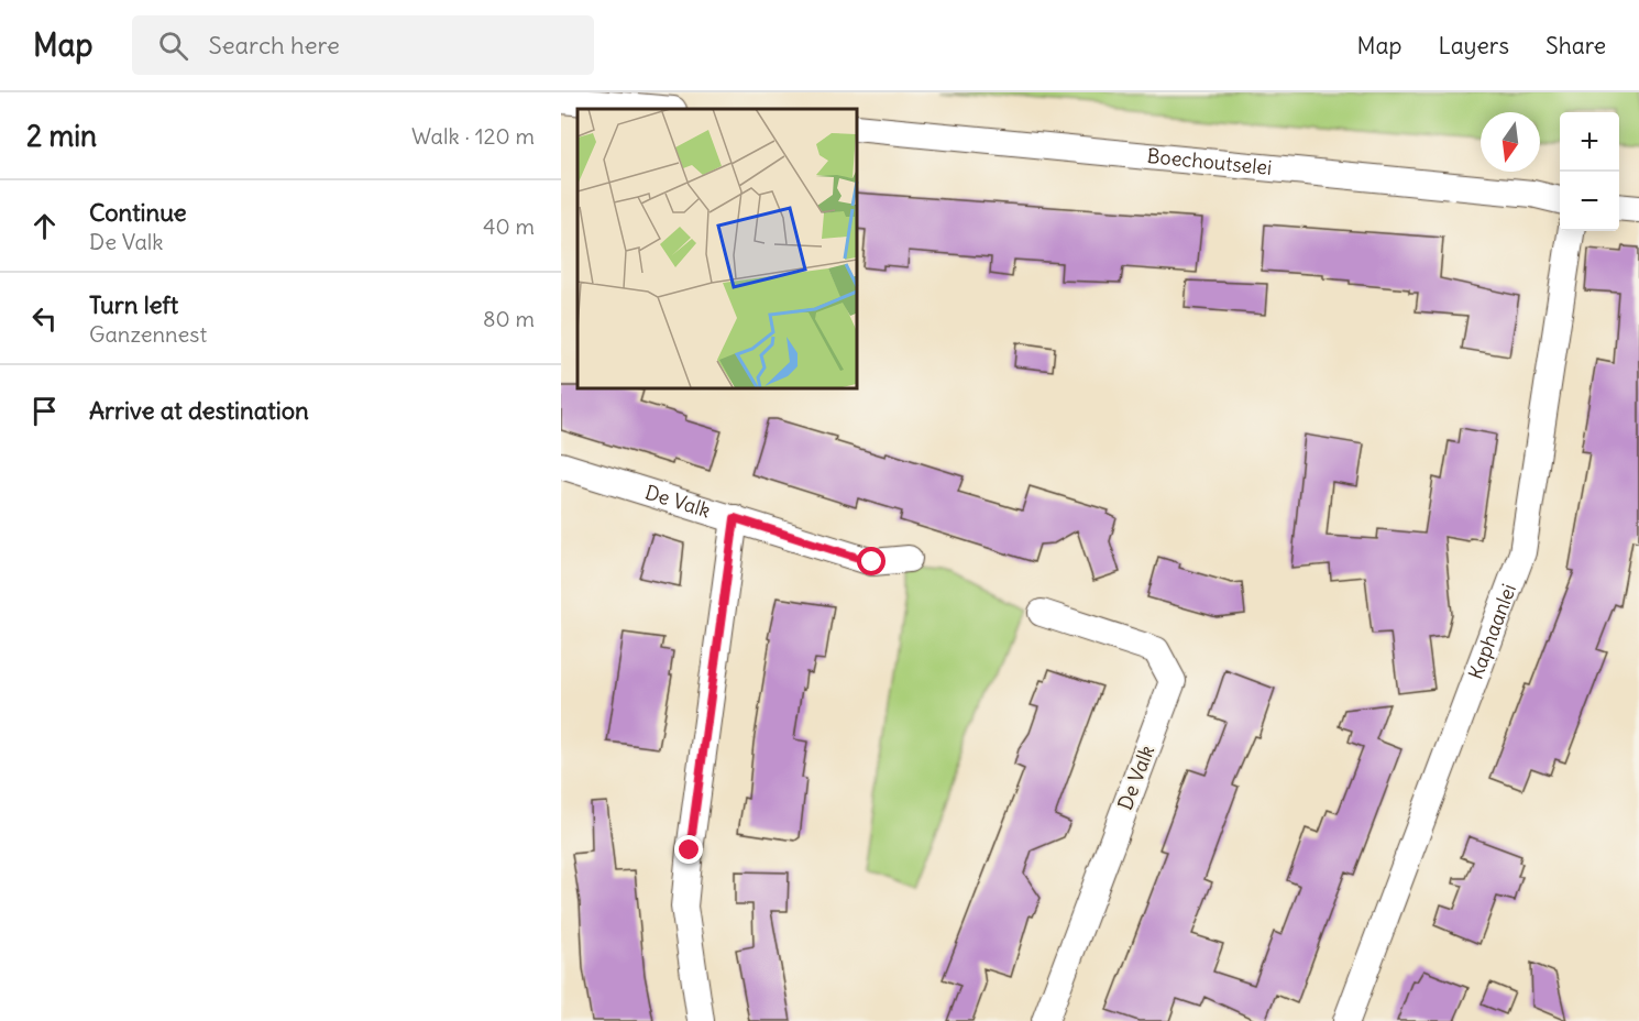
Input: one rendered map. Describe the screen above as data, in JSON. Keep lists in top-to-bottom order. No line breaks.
{"streets":{"street":["Boechoutselei","De Valk","Kaphaanlei"]},"north":"bottom","page":{"header":"Map","search":"Search here","nav":["Map","Layers","Share"],"heading":["2 min","Walk · 120 m"],"map_buttons":["+","−"],"list":[["Continue","De Valk","40 m"],["Turn left","Ganzennest","80 m"],"Arrive at destination"]}}
